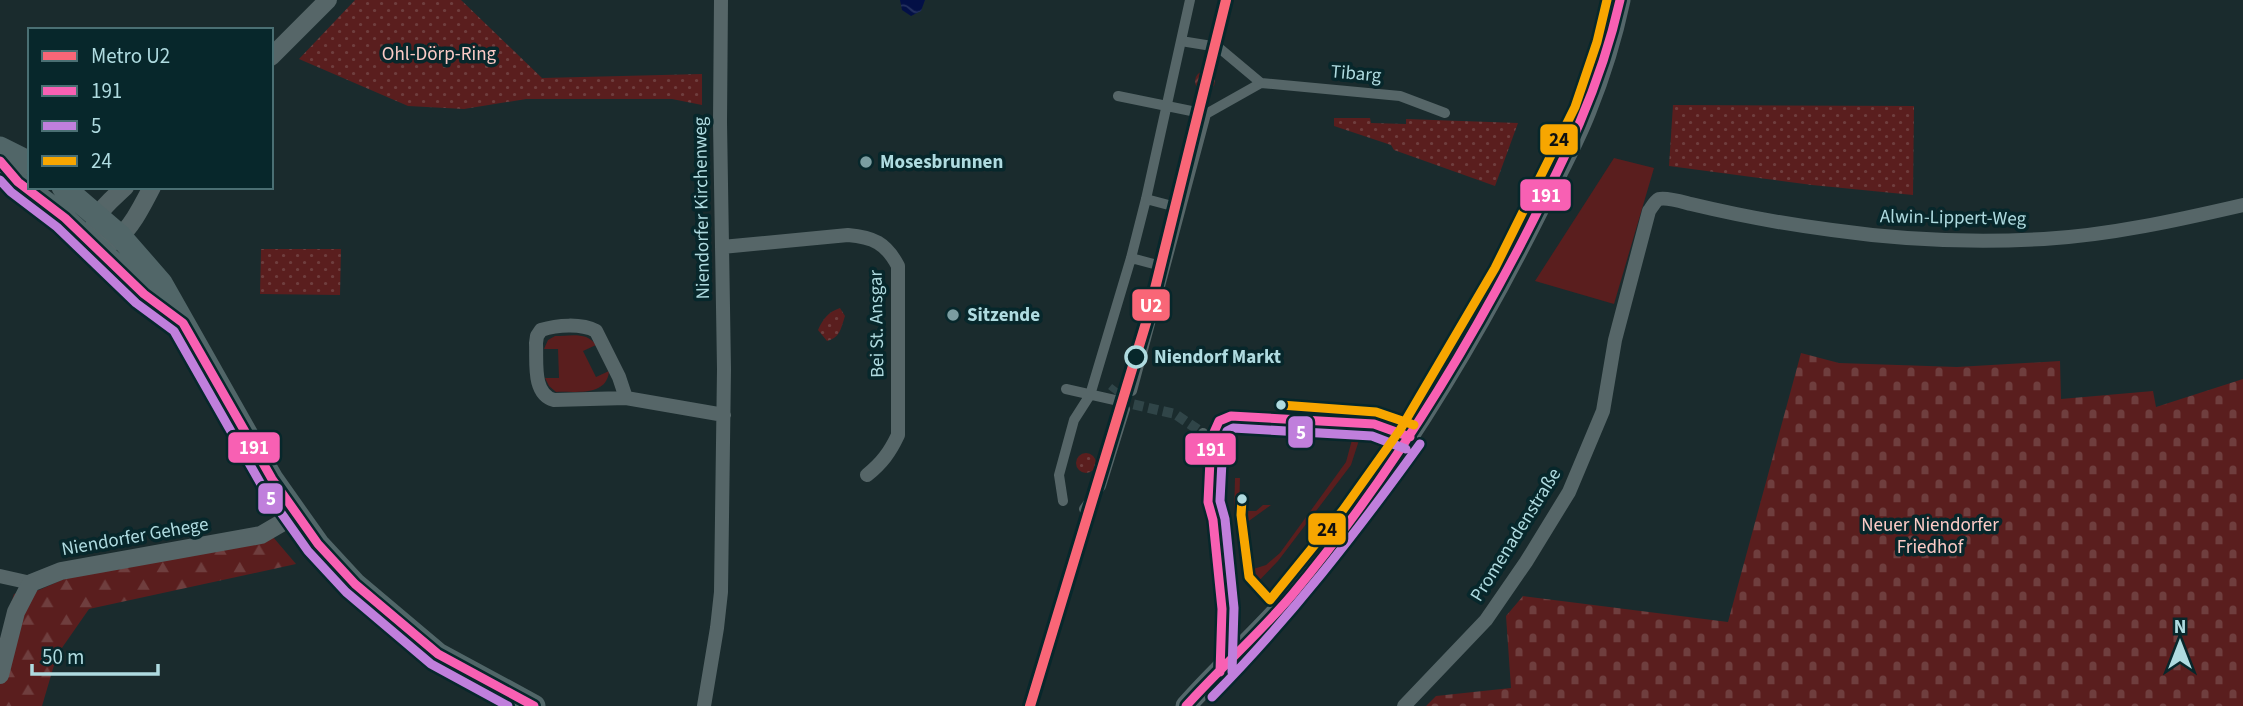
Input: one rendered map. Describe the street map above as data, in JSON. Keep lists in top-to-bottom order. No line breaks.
{"streets":{"street":["Tibarg","Niendorfer Kirchenweg","Alwin-Lippert-Weg","Bei St. Ansgar","Promenadenstraße","Niendorfer Gehege"]},"crossings":[["Niendorfer Kirchenweg","Bei St. Ansgar"],["Alwin-Lippert-Weg","Promenadenstraße"]],"parks":["Ohl-Dörp-Ring","Neuer Niendorfer Friedhof"],"places":["Mosesbrunnen","Sitzende","Niendorf Markt"],"lines":["metro line U2","transit line 191","transit line 24","transit line 5"],"legend":["Metro U2","191","5","24"],"scale_bar":"50 m","north":"top"}
